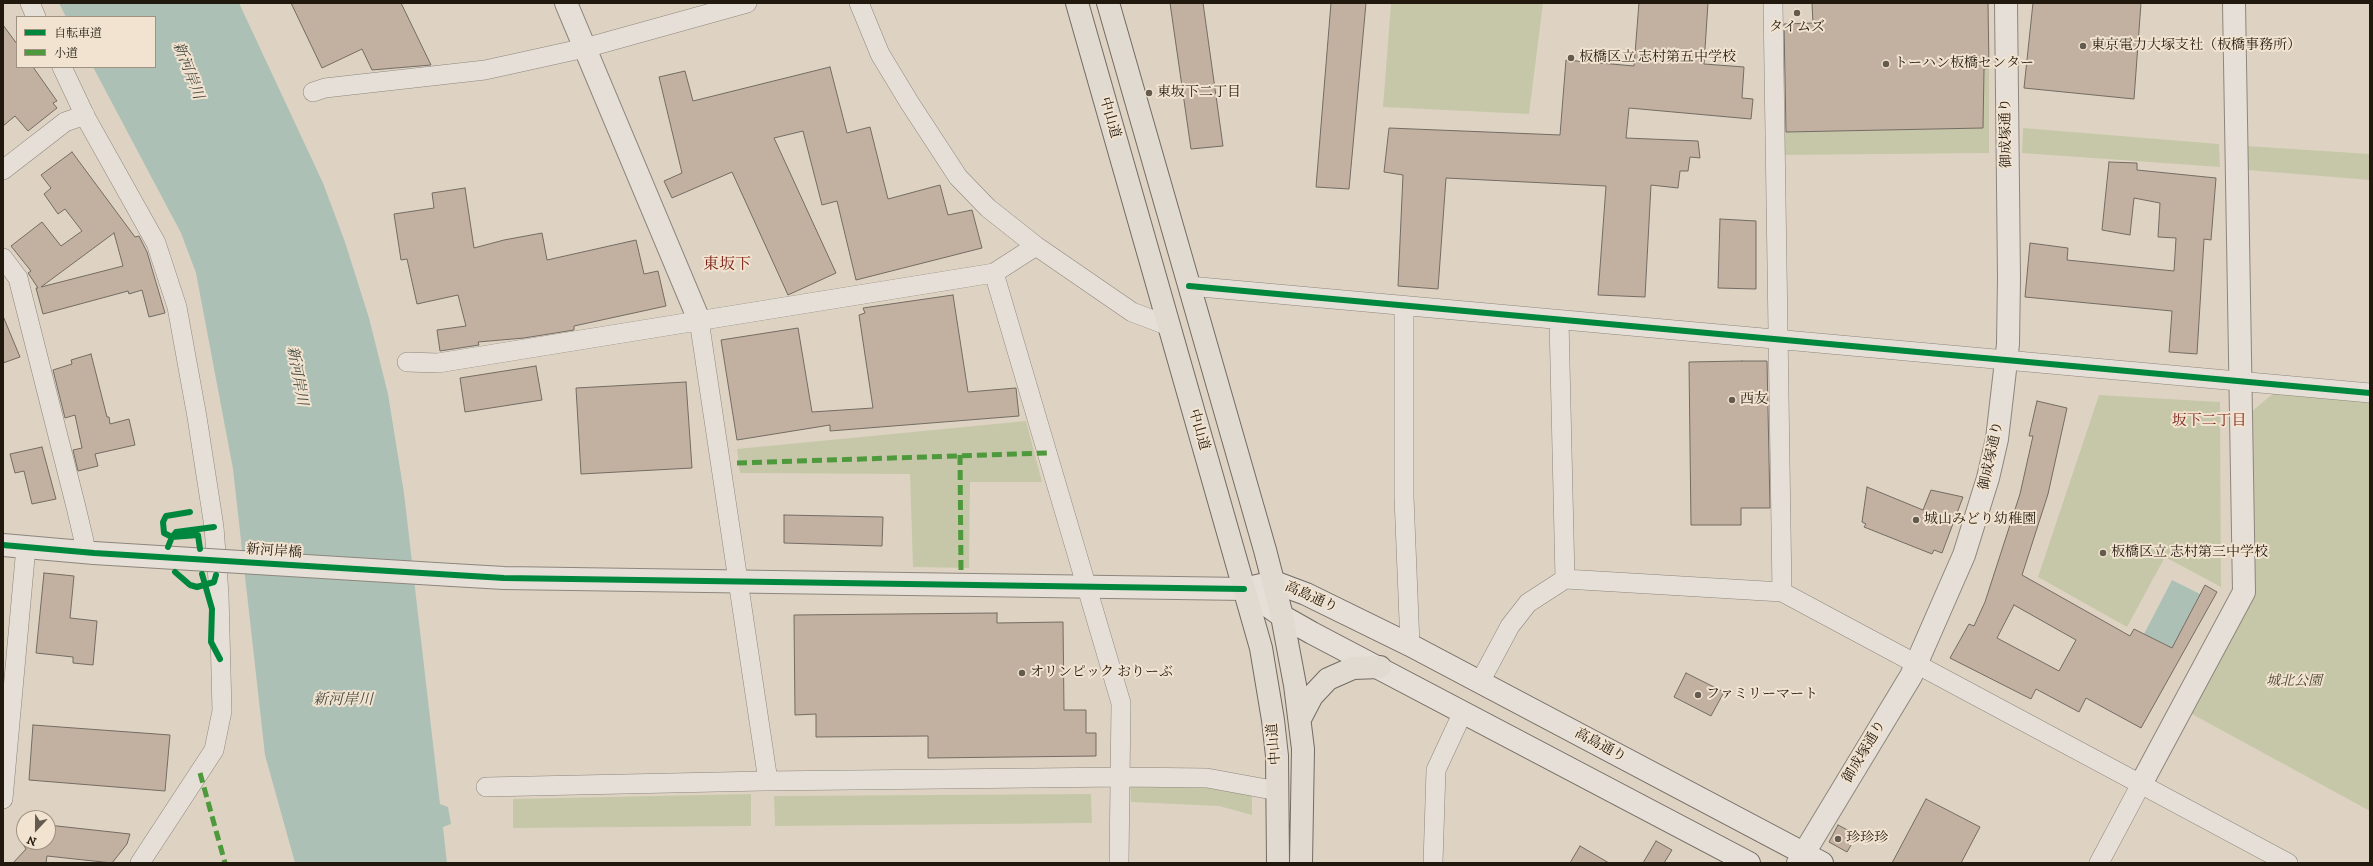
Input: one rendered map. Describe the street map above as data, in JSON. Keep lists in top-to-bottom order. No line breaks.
{"streets":{"highway":["中山道"],"street":["御成塚通り","新河岸橋","高島通り"]},"crossings":[["中山道","新河岸橋"],["中山道","高島通り"],["御成塚通り","高島通り"],["新河岸橋","高島通り"]],"districts":["東坂下","坂下二丁目"],"water":["新河岸川"],"parks":["城北公園"],"places":["タイムズ","東京電力大塚支社（板橋事務所）","板橋区立 志村第五中学校","トーハン板橋センター","東坂下二丁目","西友","城山みどり幼稚園","板橋区立 志村第三中学校","オリンピック おりーぶ","ファミリーマート","珍珍珍"],"legend":["自転車道","小道"],"north":"bottom"}
